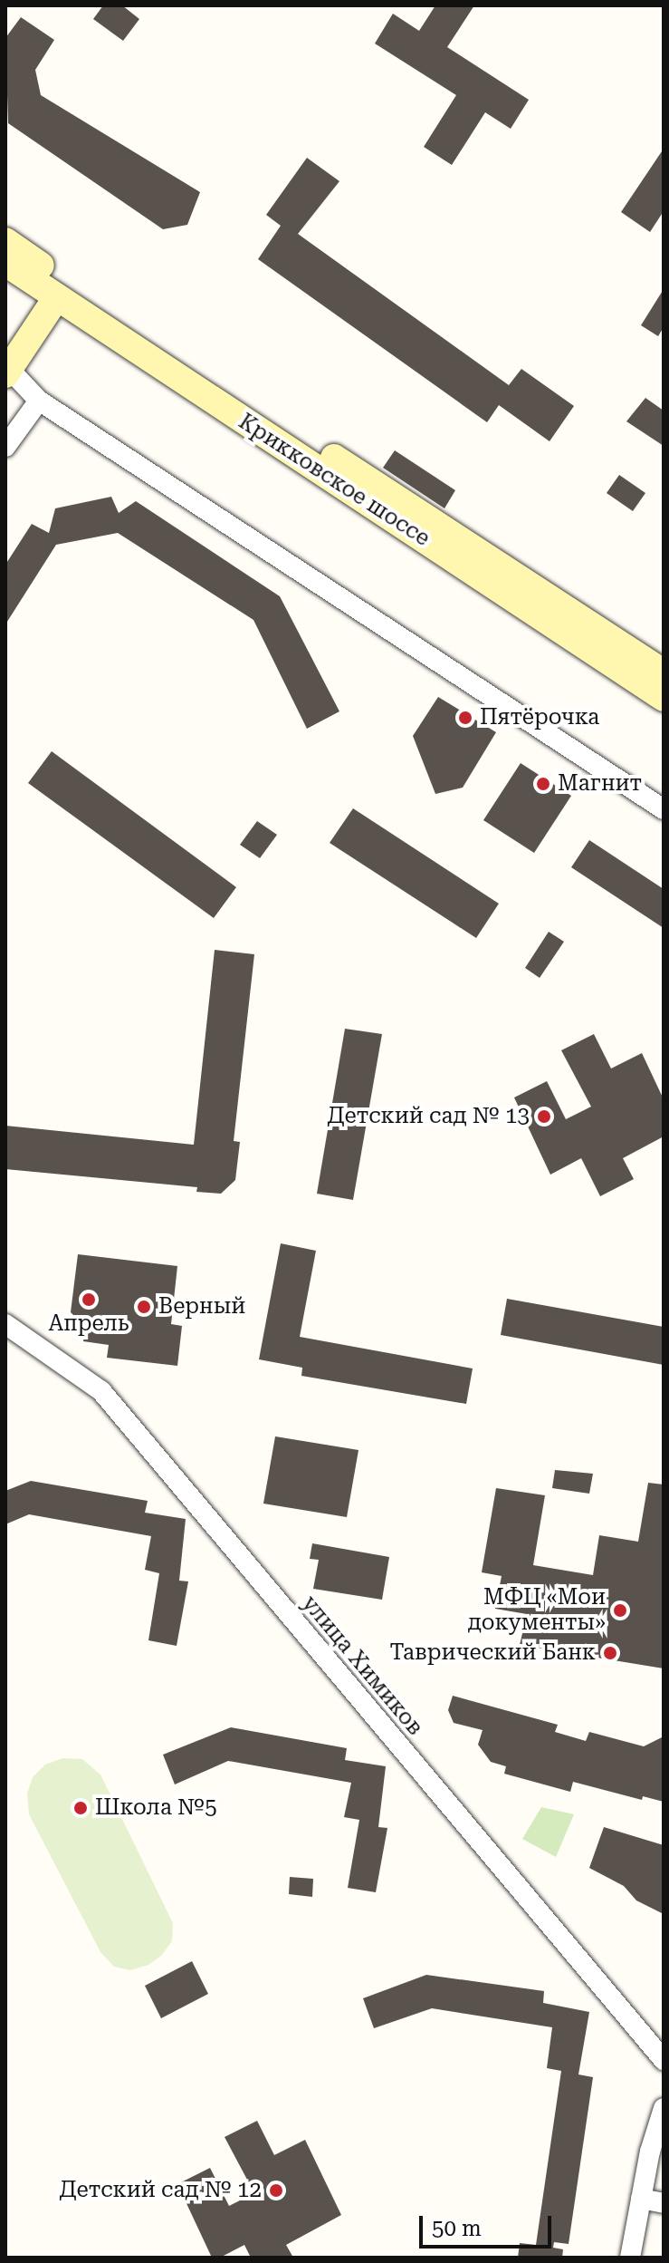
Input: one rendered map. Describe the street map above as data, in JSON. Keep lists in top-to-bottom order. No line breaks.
{"streets":{"main road":["Крикковское шоссе"],"street":["улица Химиков"]},"places":["Пятёрочка","Магнит","Детский сад № 13","Апрель","Верный","МФЦ «Мои документы»","Таврический Банк","Школа №5","Детский сад № 12"],"scale_bar":"50 m"}
